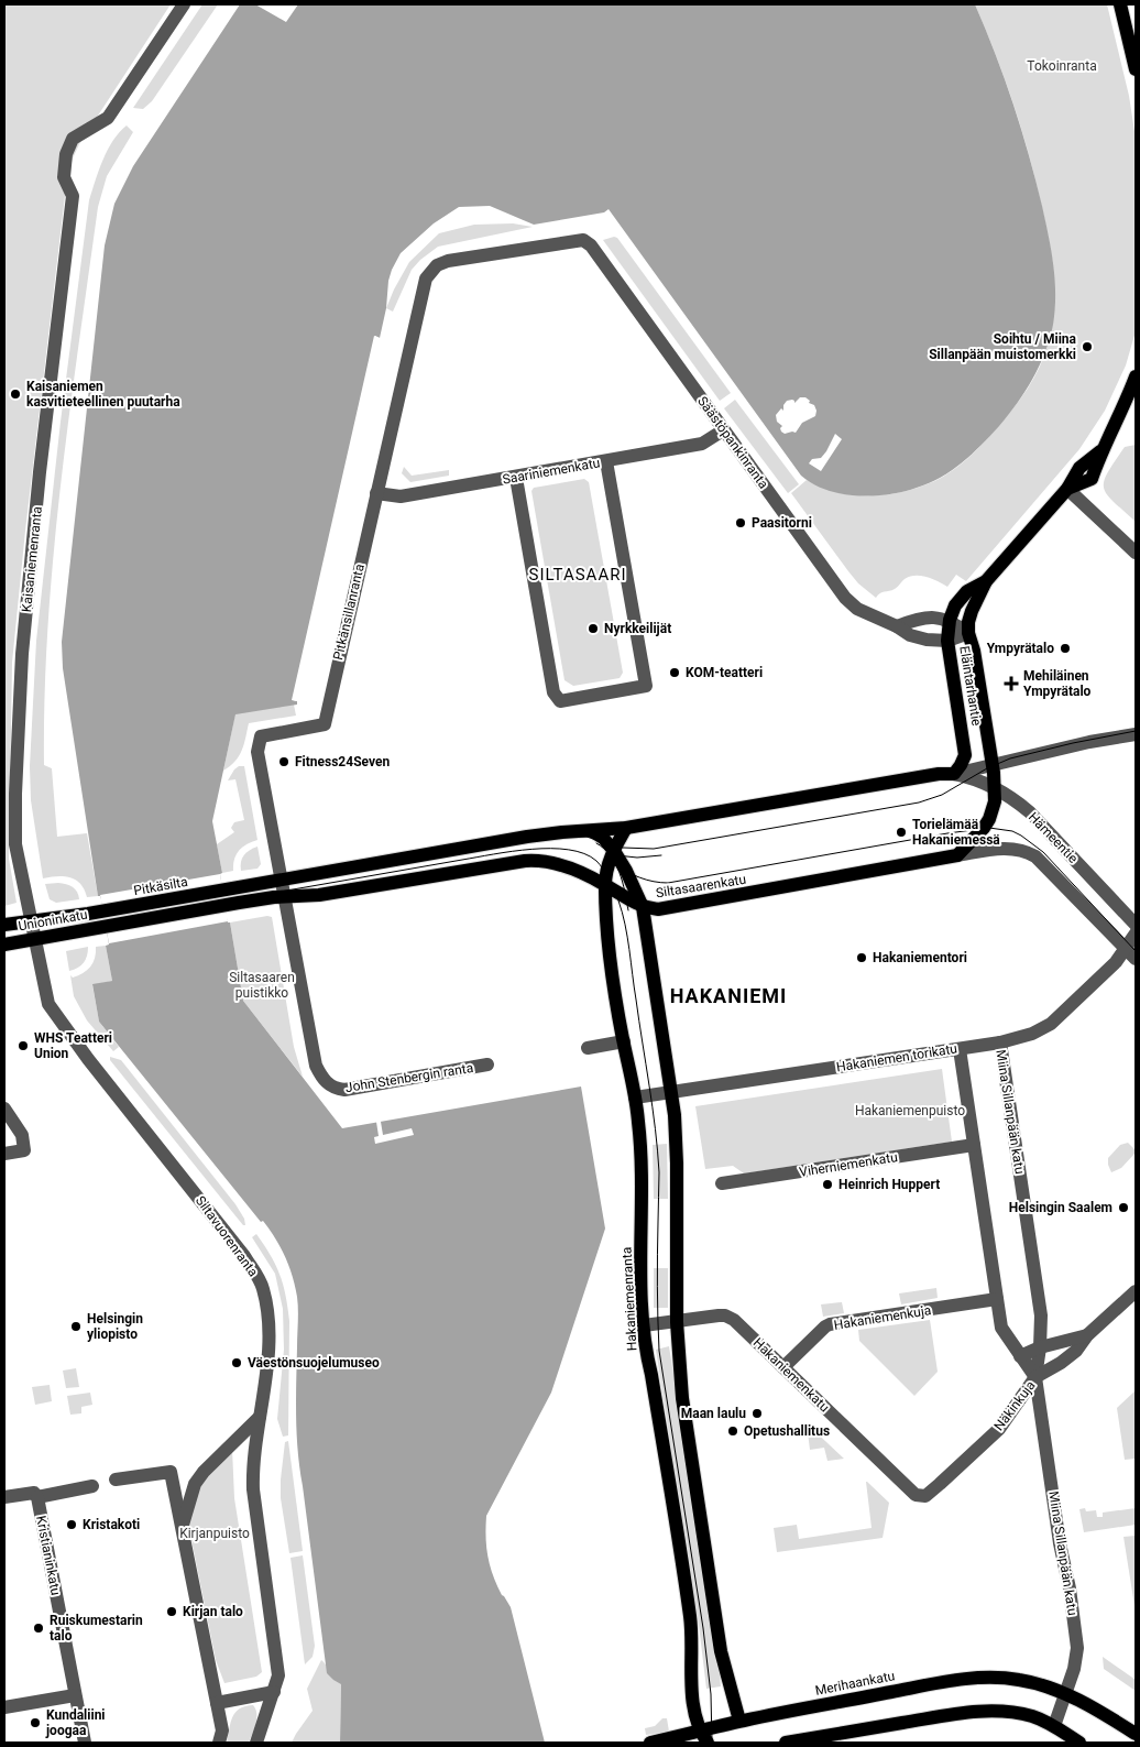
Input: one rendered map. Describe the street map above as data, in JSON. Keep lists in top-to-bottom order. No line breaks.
{"streets":{"main road":["Eläintarhantie","Pitkäsilta","Siltasaarenkatu","Unioninkatu","Hakaniemenranta","Merihaankatu"],"street":["Säästöpankinranta","Saariniemenkatu","Kaisaniemenranta","Pitkänsillanranta","Hämeentie","Hakaniemen torikatu","John Stenbergin ranta","Miina Sillanpään katu","Viherniemenkatu","Siltavuorenranta","Hakaniemenkuja","Hakaniemenkatu","Näkinkuja","Kristianinkatu"]},"crossings":[["Säästöpankinranta","Saariniemenkatu"],["Säästöpankinranta","Pitkänsillanranta"],["Säästöpankinranta","Eläintarhantie"],["Saariniemenkatu","Pitkänsillanranta"],["Kaisaniemenranta","Unioninkatu"],["Kaisaniemenranta","Siltavuorenranta"],["Pitkänsillanranta","Pitkäsilta"],["Pitkänsillanranta","Siltasaarenkatu"],["Pitkänsillanranta","John Stenbergin ranta"],["Eläintarhantie","Hämeentie"],["Hämeentie","Siltasaarenkatu"],["Hämeentie","Hakaniemen torikatu"],["Pitkäsilta","Unioninkatu"],["Siltasaarenkatu","Unioninkatu"],["Siltasaarenkatu","John Stenbergin ranta"],["Siltasaarenkatu","Hakaniemenranta"],["Unioninkatu","Siltavuorenranta"],["Hakaniemen torikatu","Miina Sillanpään katu"],["Hakaniemen torikatu","Hakaniemenranta"],["Miina Sillanpään katu","Näkinkuja"],["Miina Sillanpään katu","Merihaankatu"],["Hakaniemenranta","Hakaniemenkatu"],["Hakaniemenranta","Merihaankatu"],["Hakaniemenkuja","Hakaniemenkatu"],["Hakaniemenkatu","Näkinkuja"]],"districts":["SILTASAARI","HAKANIEMI"],"parks":["Tokoinranta","Siltasaaren puistikko","Hakaniemenpuisto","Kirjanpuisto"],"places":{"other":["Soihtu / Miina Sillanpään muistomerkki","Kaisaniemen kasvitieteellinen puutarha","Paasitorni","Nyrkkeilijät","Ympyrätalo","KOM-teatteri","Fitness24Seven","Torielämää Hakaniemessä","Hakaniementori","WHS Teatteri Union","Heinrich Huppert","Helsingin Saalem","Helsingin yliopisto","Väestönsuojelumuseo","Maan laulu","Opetushallitus","Kristakoti","Kirjan talo","Ruiskumestarin talo","Kundaliini joogaa"],"health":["Mehiläinen Ympyrätalo"]}}
